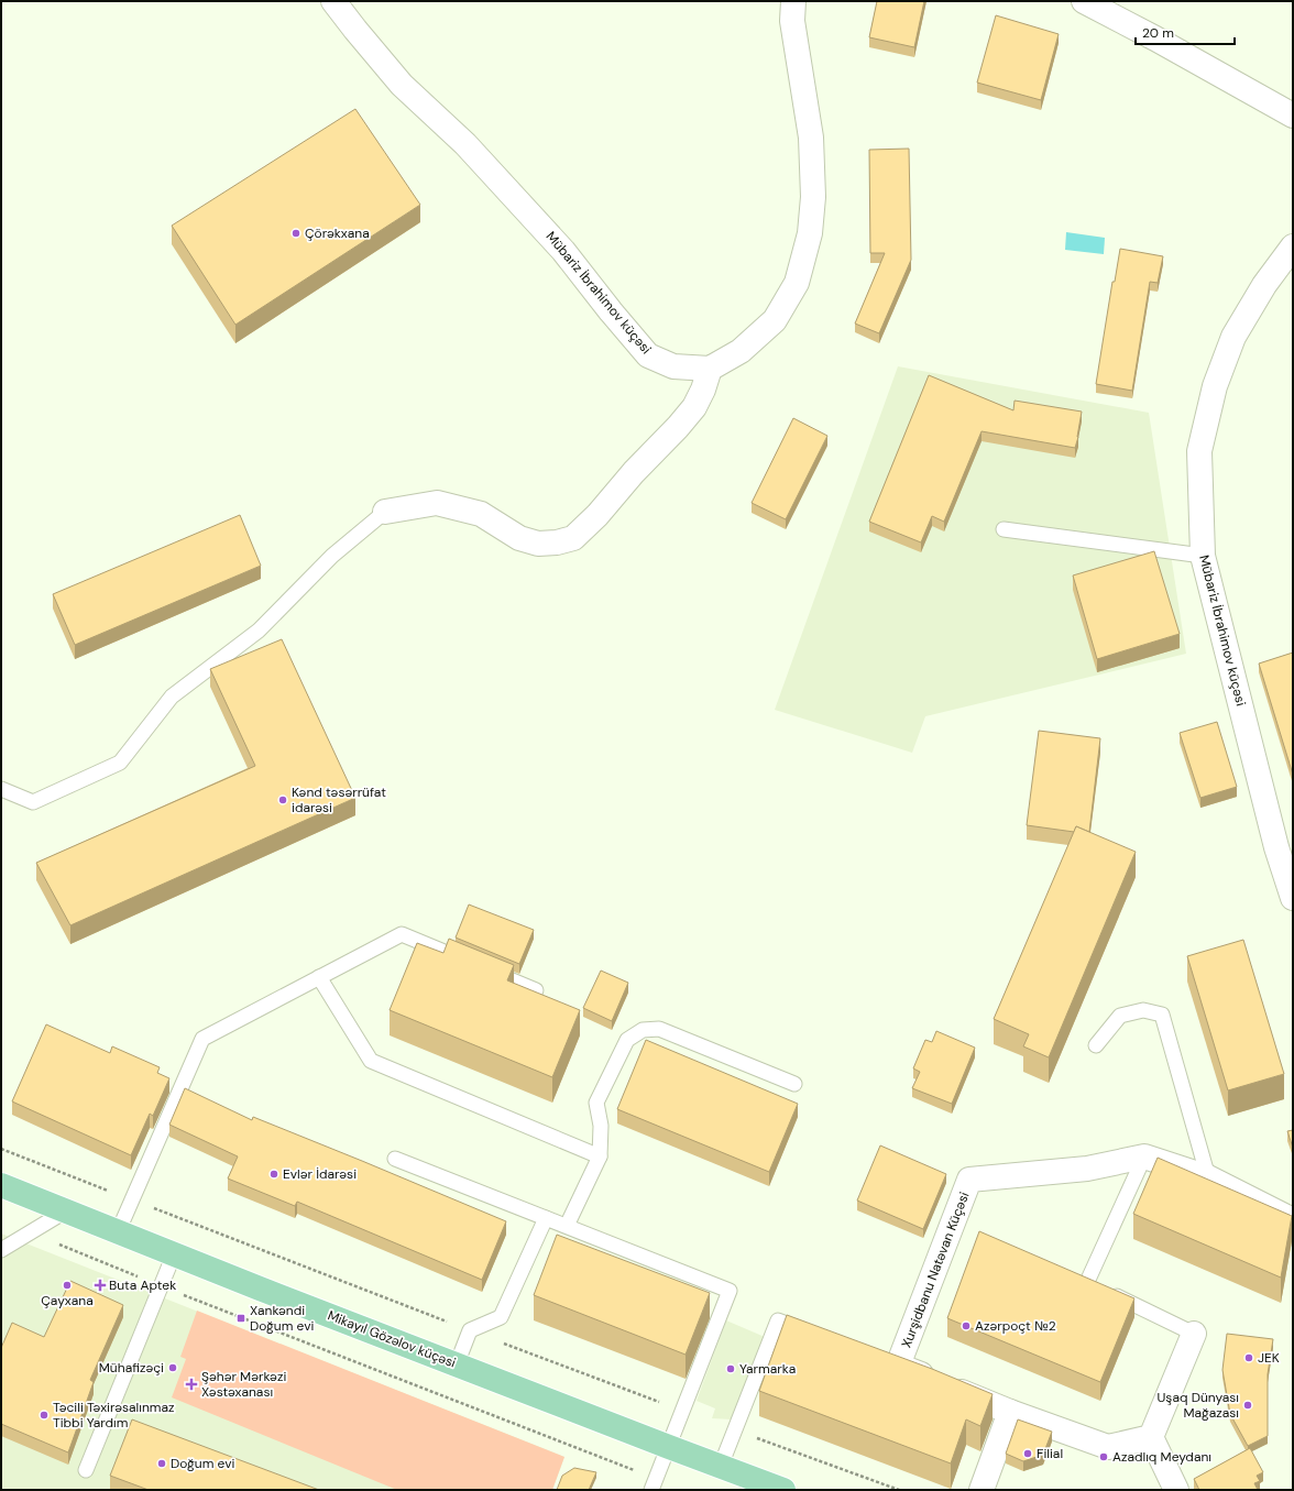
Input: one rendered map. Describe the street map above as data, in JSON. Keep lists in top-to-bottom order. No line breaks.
{"streets":{"main road":["Mikayıl Gözəlov küçəsi"],"street":["Mübariz İbrahimov küçəsi","Xurşidbanu Natəvan Küçəsi"]},"places":{"other":["Çörəkxana","Kənd təsərrüfat idarəsi","Evlər İdarəsi","Çayxana","Azərpoçt №2","JEK","Mühafizəçi","Yarmarka","Uşaq Dünyası Mağazası","Təcili Təxirəsalınmaz Tibbi Yardım","Filial","Azadlıq Meydanı","Doğum evi"],"health":["Buta Aptek","Şəhər Mərkəzi Xəstəxanası"],"transit":["Xankəndi Doğum evi"]},"scale_bar":"20 m"}
